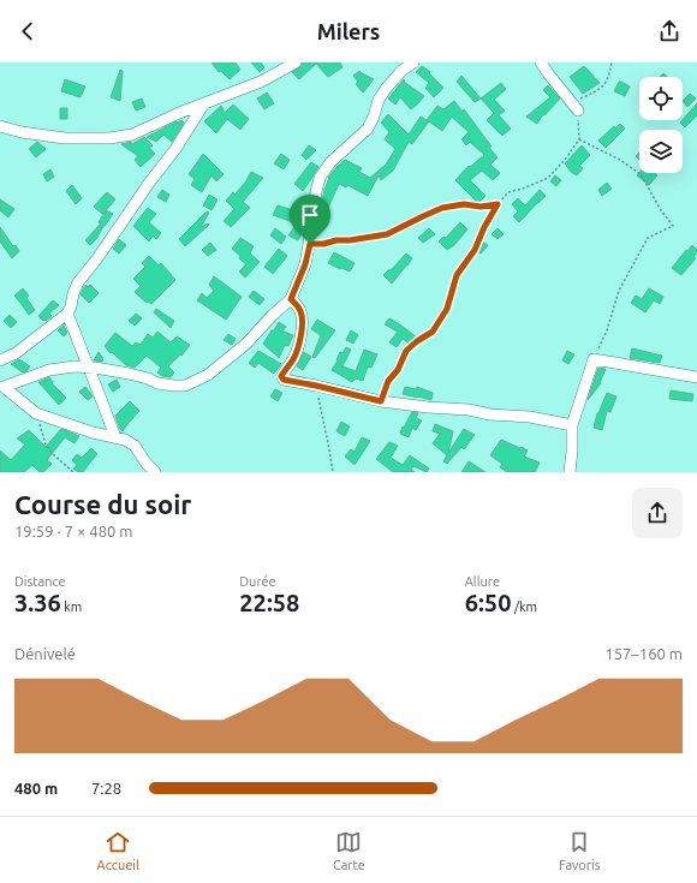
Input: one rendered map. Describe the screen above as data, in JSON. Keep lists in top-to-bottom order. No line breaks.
{"page":{"header":"Milers","heading":["Course du soir","19:59 · 7 × 480 m"],"stats":[["Distance","3.36 km"],["Durée","22:58"],["Allure","6:50 /km"]],"chart":["Dénivelé","157–160 m"],"list":[{"name":"480 m","note":"7:28"}],"tabs":["Accueil","Carte","Favoris"]}}
